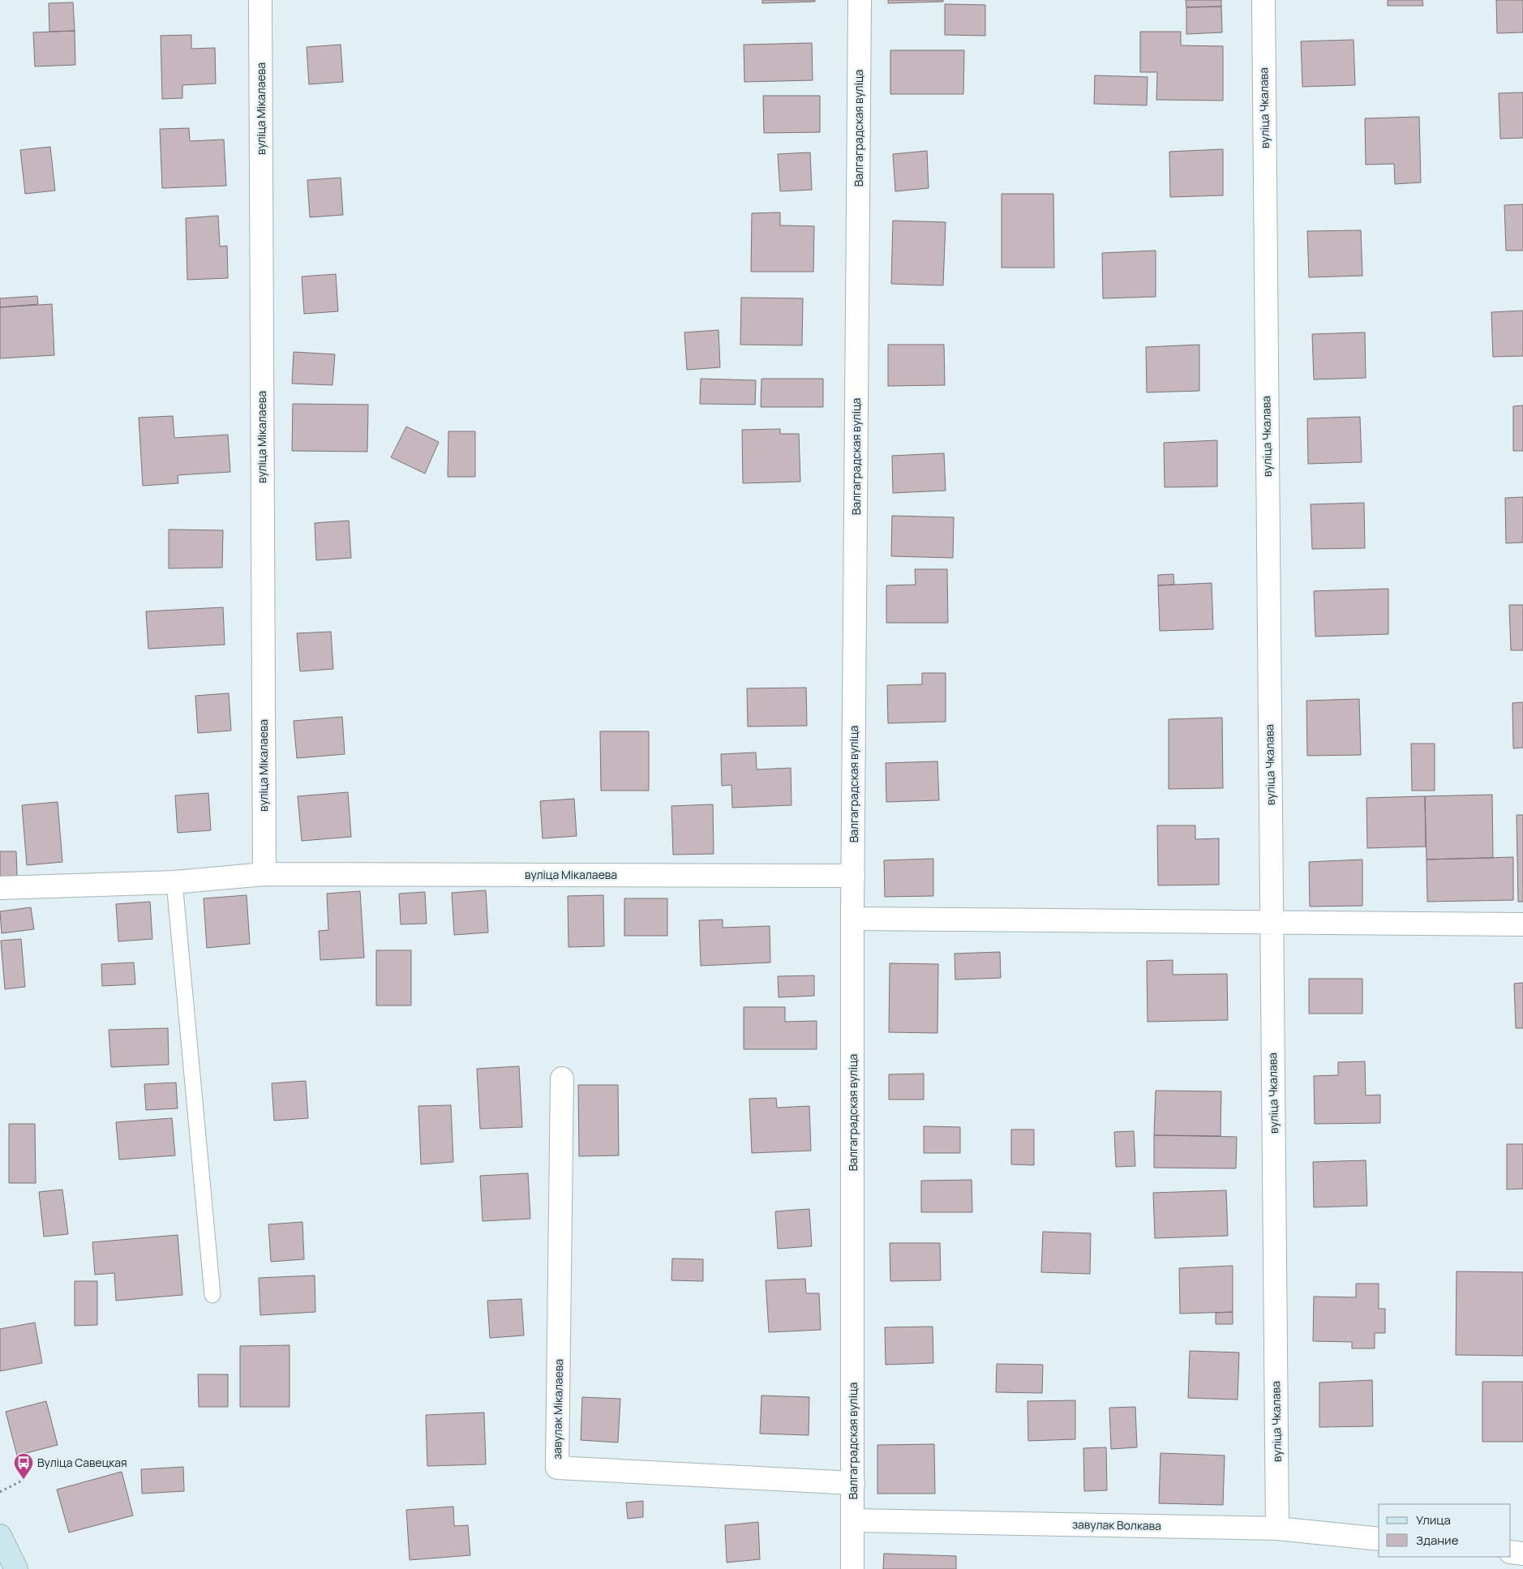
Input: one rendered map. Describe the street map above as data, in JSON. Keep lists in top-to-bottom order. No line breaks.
{"streets":{"street":["вуліца Чкалава","вуліца Мікалаева","Валгаградская вуліца","завулак Мікалаева","завулак Волкава"]},"crossings":[["вуліца Чкалава","завулак Волкава"],["вуліца Мікалаева","Валгаградская вуліца"],["Валгаградская вуліца","завулак Мікалаева"],["Валгаградская вуліца","завулак Волкава"]],"places":{"bus stop":["Вуліца Савецкая"]},"legend":["Улица","Здание"]}
